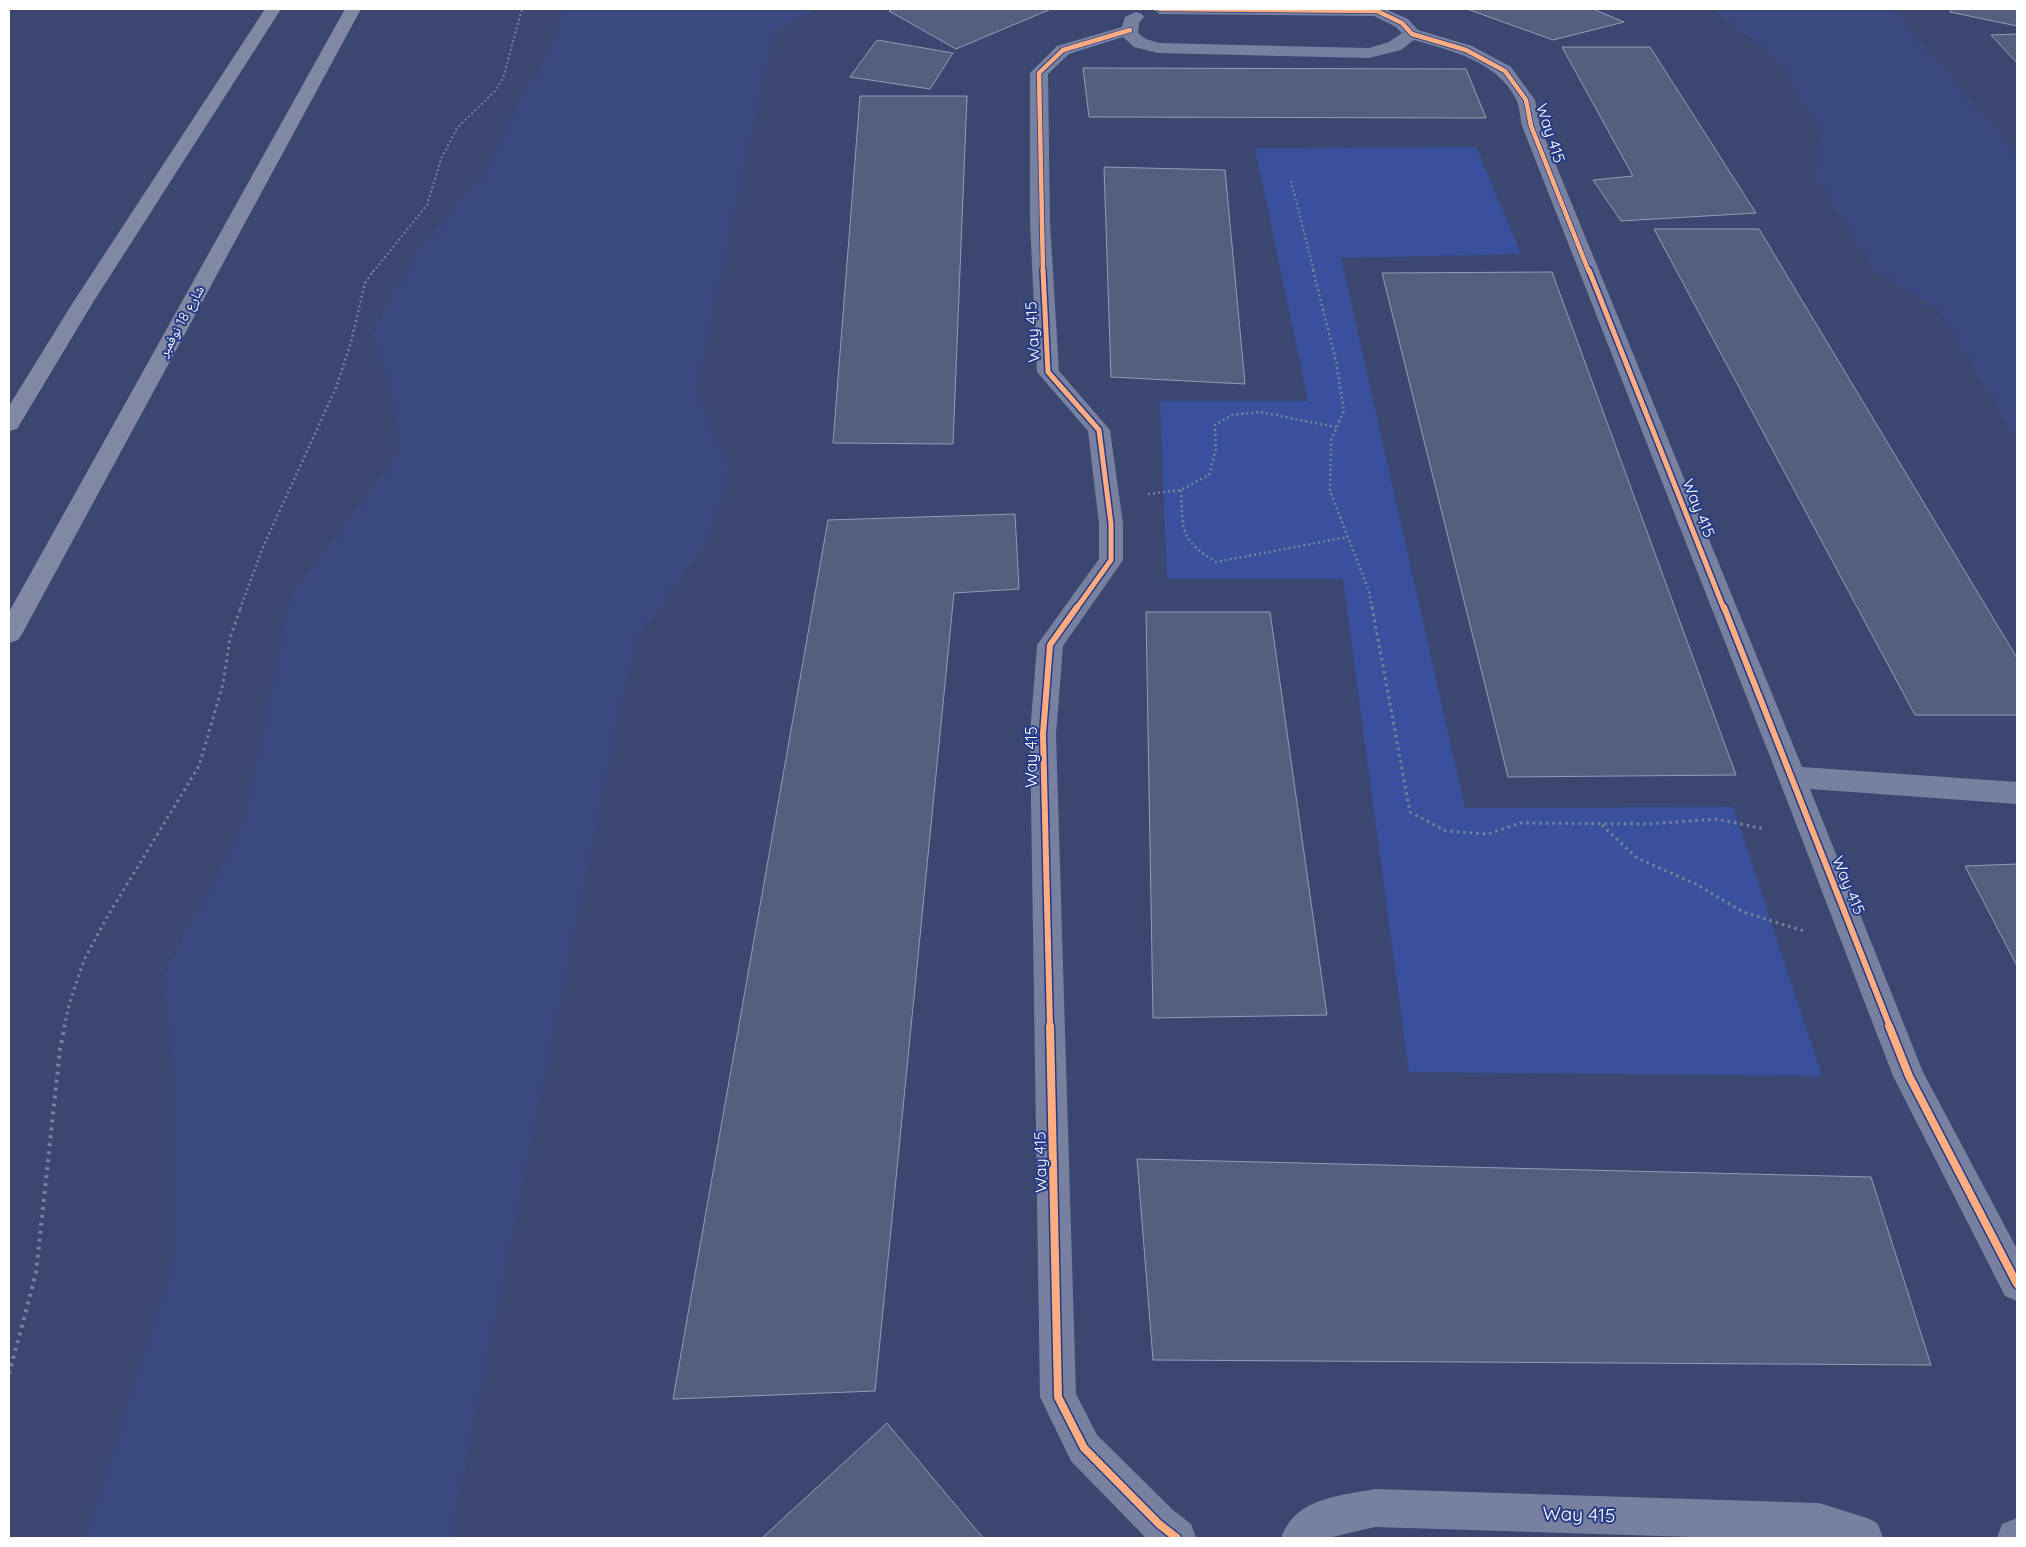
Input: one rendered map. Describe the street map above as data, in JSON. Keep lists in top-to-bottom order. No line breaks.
{"streets":{"main road":["شارع 18 نوفمبر"],"street":["Way 415"]}}
